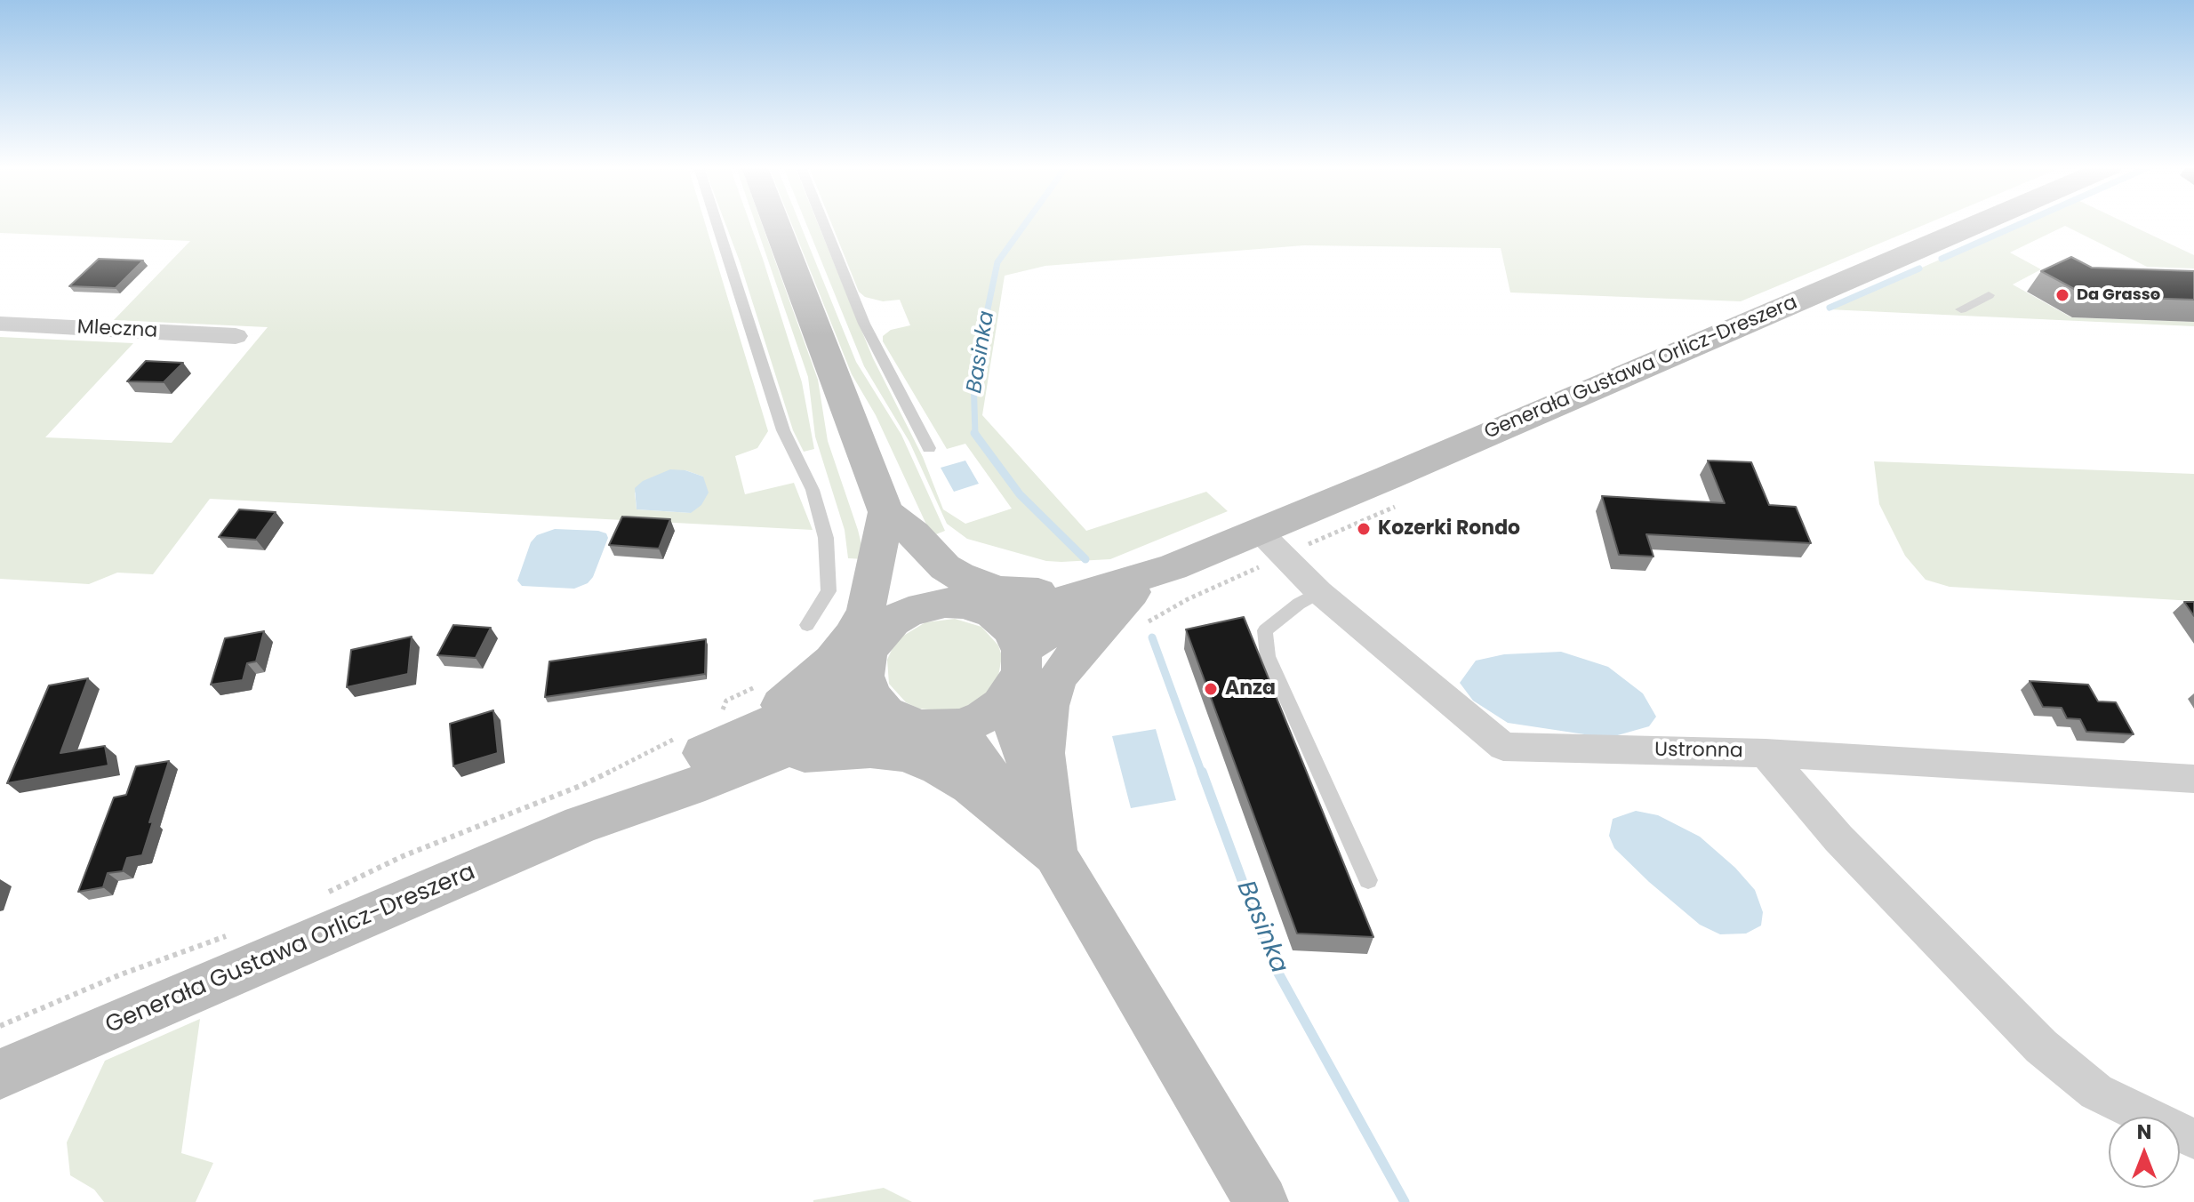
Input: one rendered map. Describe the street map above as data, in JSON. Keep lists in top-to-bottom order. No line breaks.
{"streets":{"main road":["Generała Gustawa Orlicz-Dreszera"],"street":["Mleczna","Ustronna"]},"crossings":[["Generała Gustawa Orlicz-Dreszera","Ustronna"]],"water":["Basinka"],"places":["Da Grasso","Kozerki Rondo","Anza"],"north":"top"}
